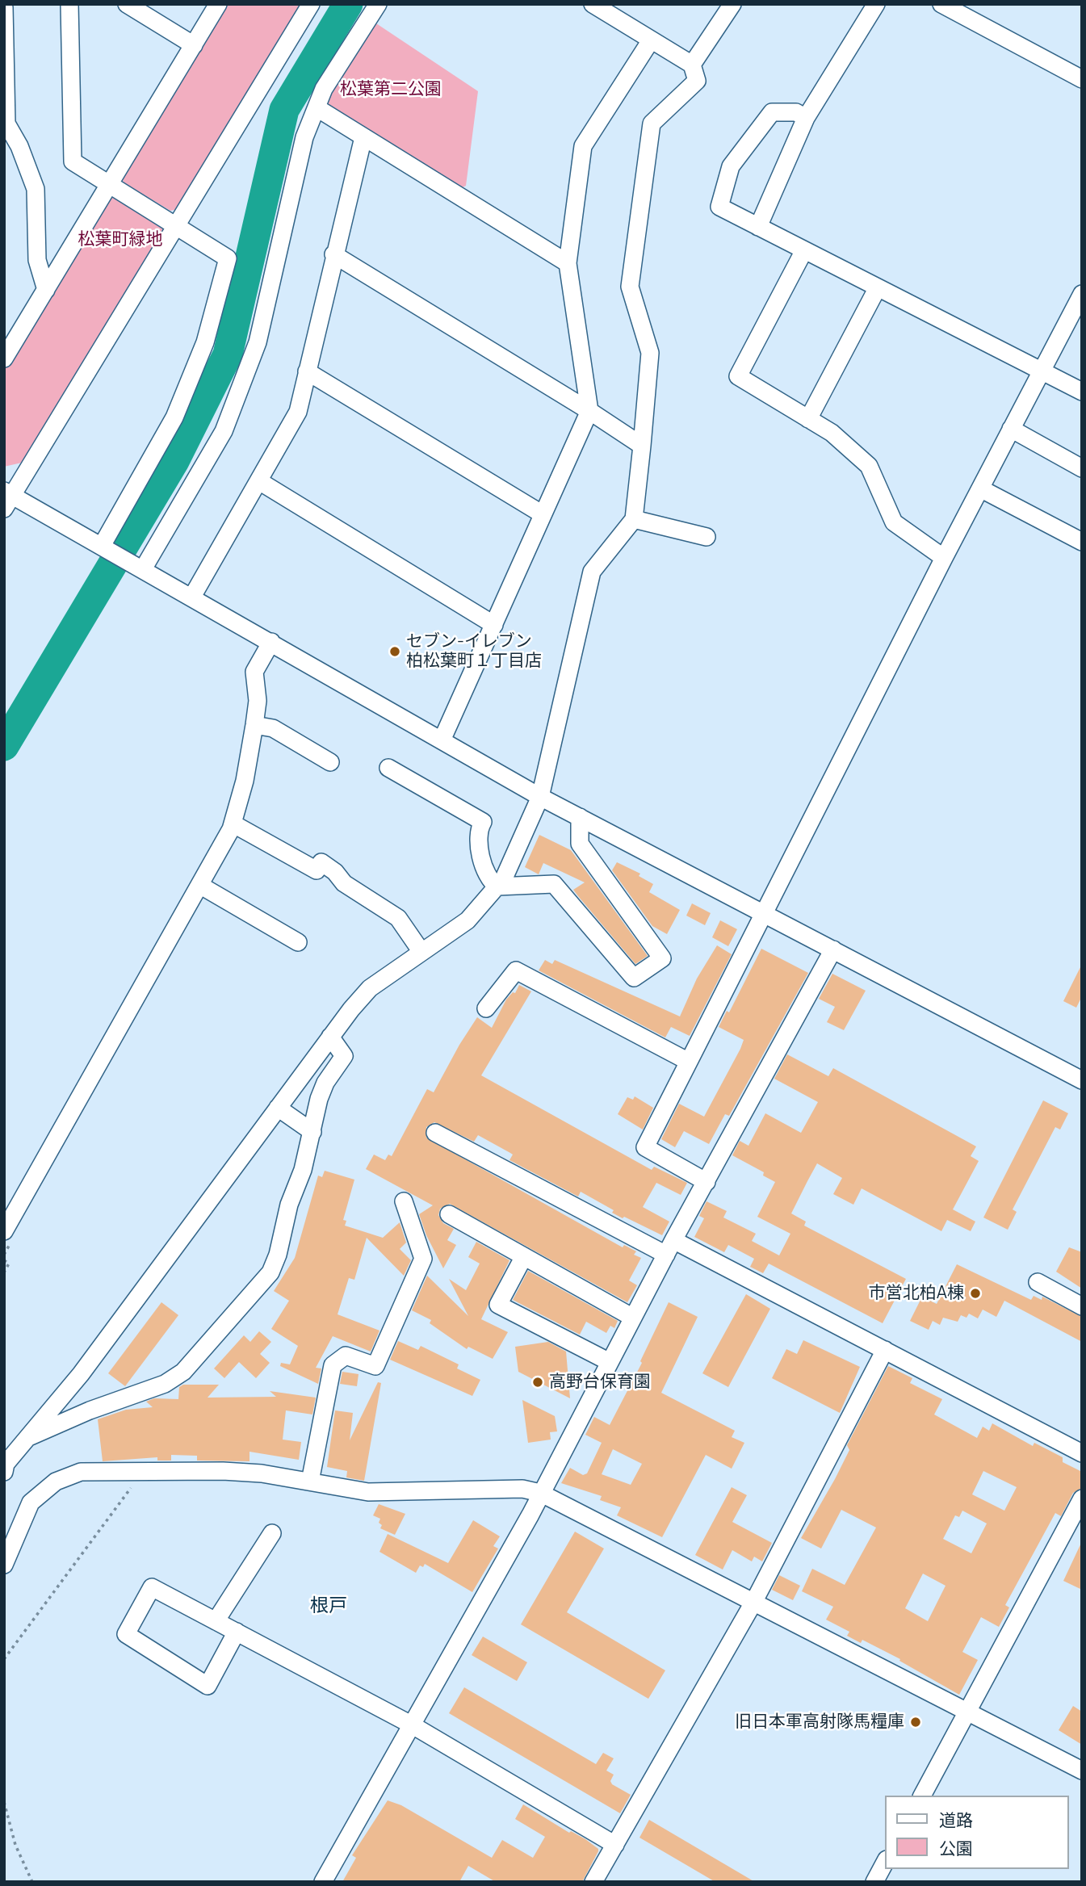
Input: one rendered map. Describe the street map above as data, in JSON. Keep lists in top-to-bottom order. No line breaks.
{"districts":["根戸"],"parks":["松葉第二公園","松葉町緑地"],"places":["セブン-イレブン 柏松葉町１丁目店","市営北柏A棟","高野台保育園","旧日本軍高射隊馬糧庫"],"legend":["道路","公園"]}
